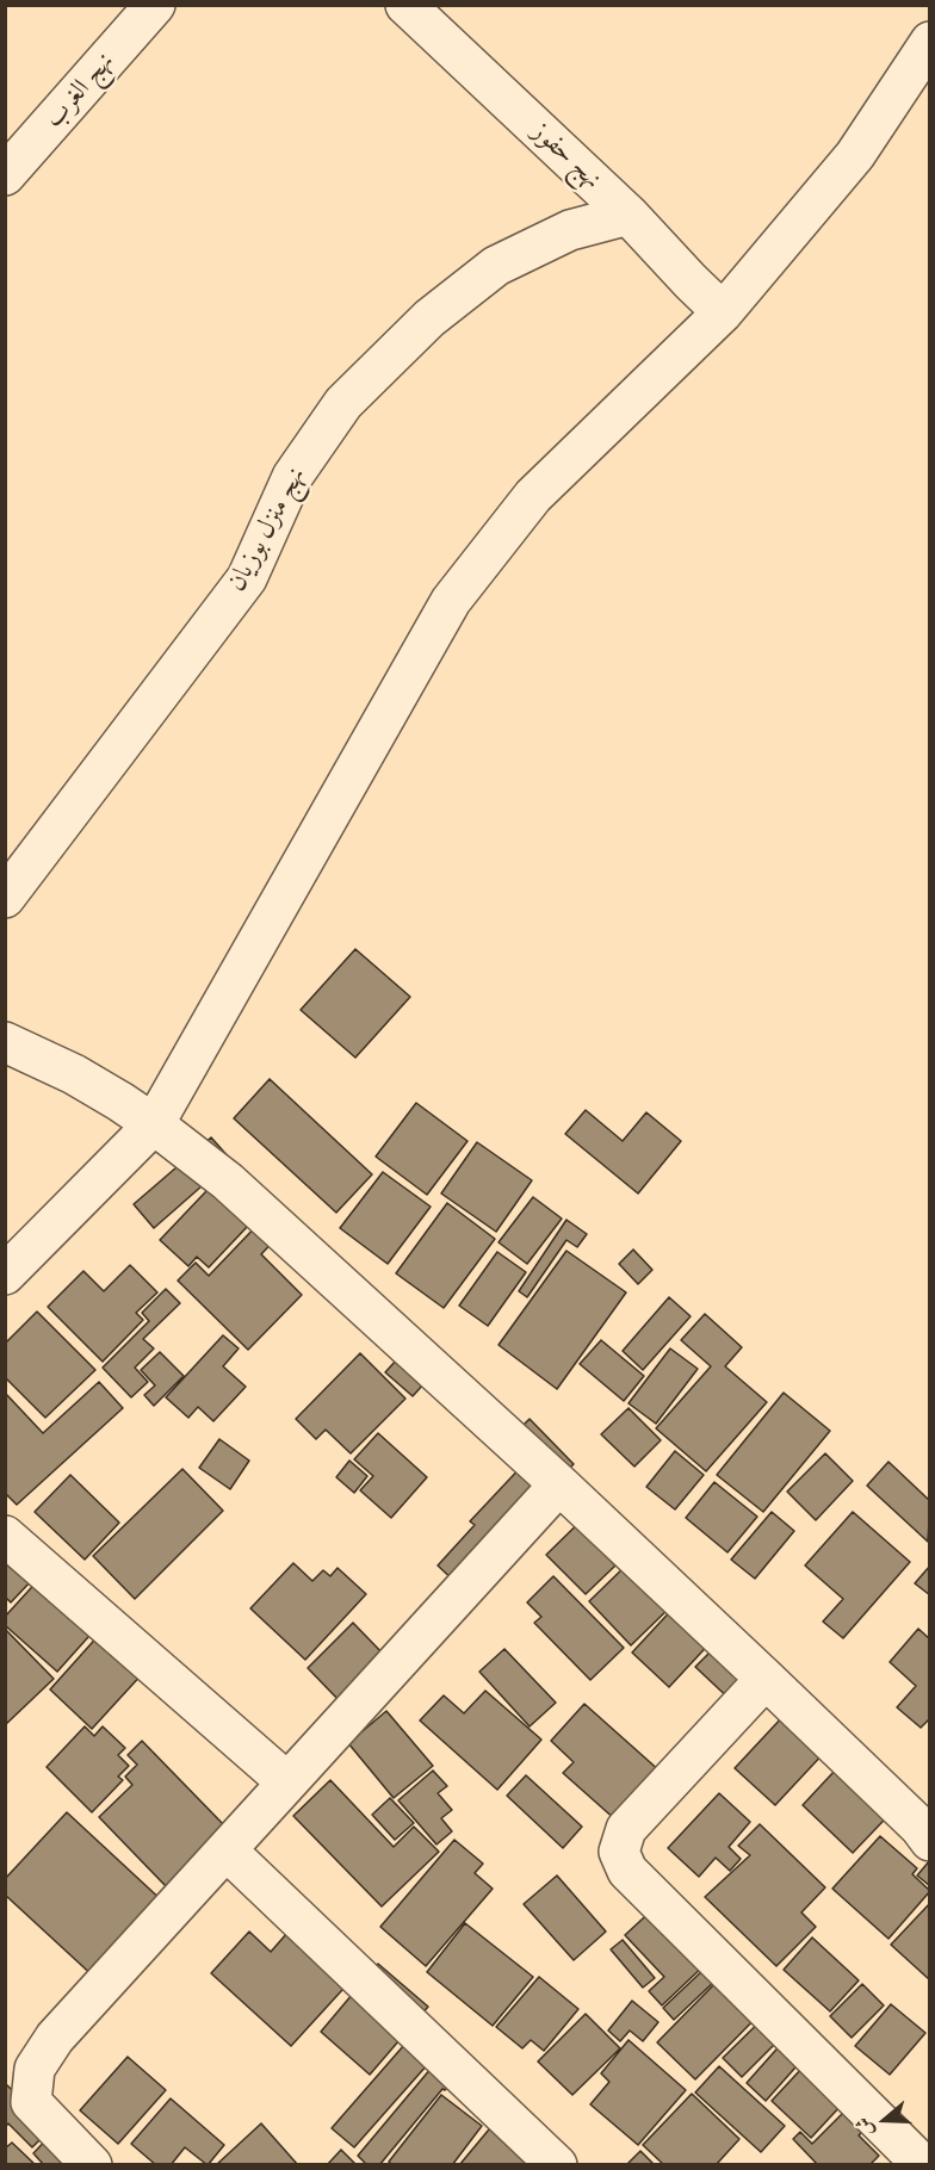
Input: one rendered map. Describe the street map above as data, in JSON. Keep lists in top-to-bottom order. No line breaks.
{"streets":{"street":["نهج الغرب","نهج حفوز","نهج منزل بوزيان"]},"crossings":[["نهج حفوز","نهج منزل بوزيان"]],"north":"left"}
